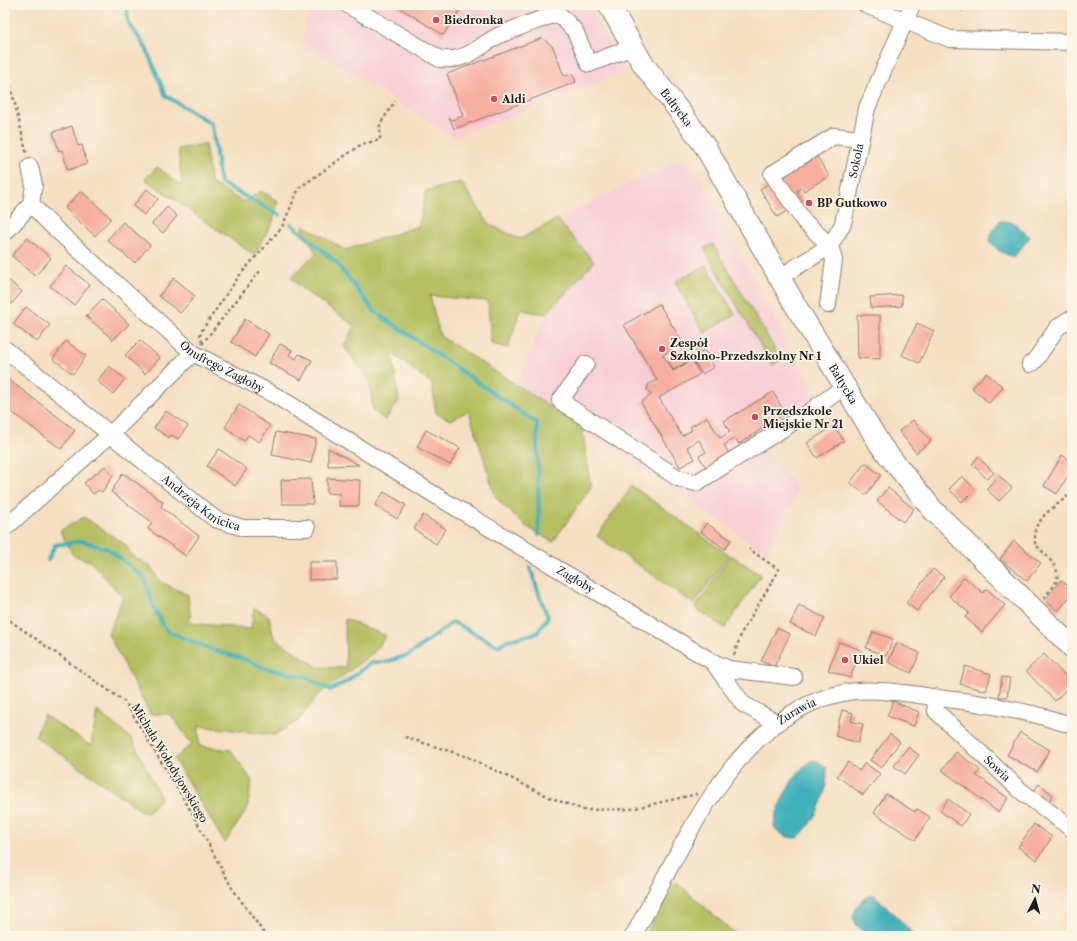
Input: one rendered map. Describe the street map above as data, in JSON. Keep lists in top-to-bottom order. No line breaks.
{"streets":{"main road":["Bałtycka"],"street":["Sokola","Onufrego Zagłoby","Andrzeja Kmicica","Zagłoby","Żurawia","Sowia"],"path":["Michała Wołodyjowskiego"]},"crossings":[["Bałtycka","Sokola"],["Onufrego Zagłoby","Zagłoby"],["Zagłoby","Żurawia"],["Żurawia","Sowia"]],"places":["Biedronka","Aldi","BP Gutkowo","Zespół Szkolno-Przedszkolny Nr 1","Przedszkole Miejskie Nr 21","Ukiel"],"north":"top"}
